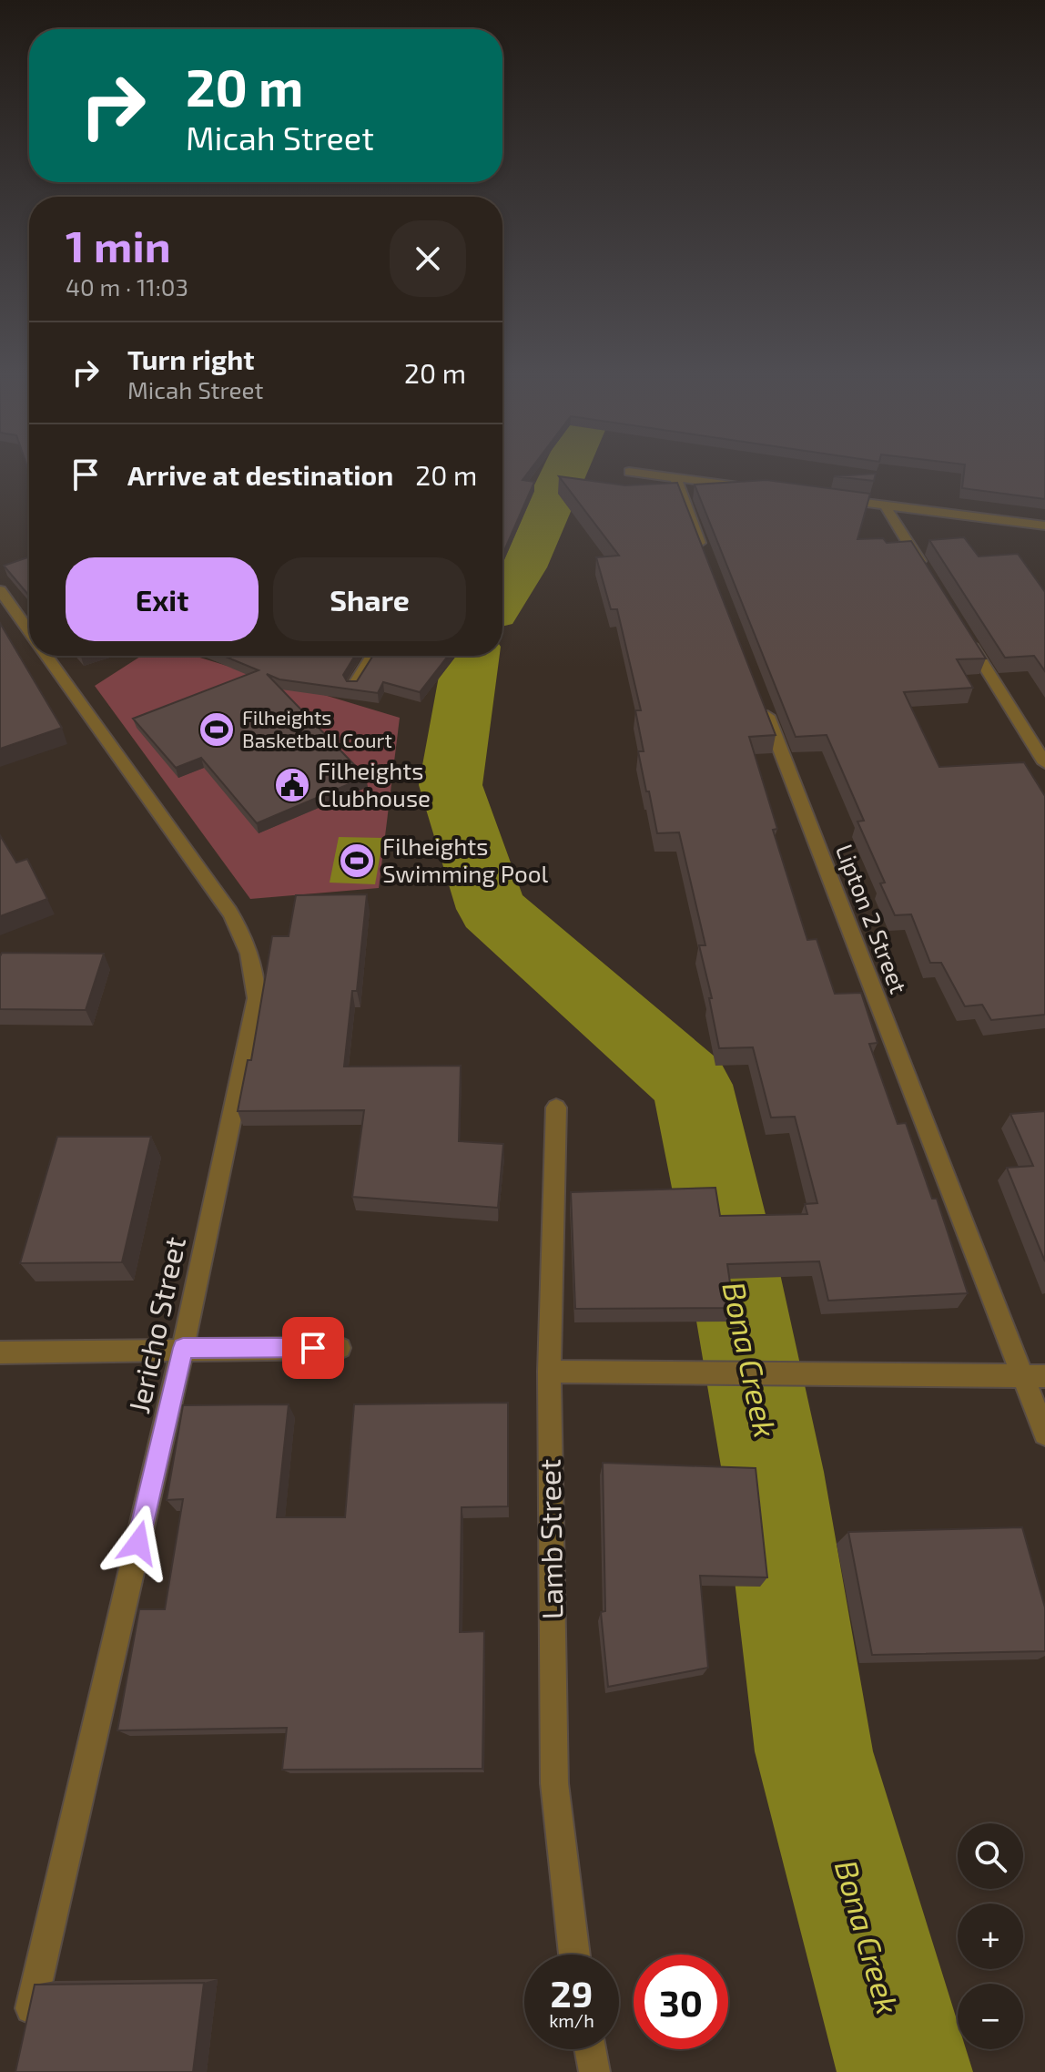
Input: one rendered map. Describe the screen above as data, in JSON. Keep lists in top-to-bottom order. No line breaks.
{"streets":{"street":["Lipton 2 Street","Jericho Street","Lamb Street"]},"water":["Bona Creek"],"places":{"sports":["Filheights Basketball Court","Filheights Swimming Pool"],"public building":["Filheights Clubhouse"]},"page":{"turn":["20 m","Micah Street"],"heading":["1 min","40 m · 11:03"],"list":[{"name":"Turn right","note":"Micah Street","value":"20 m"},{"name":"Arrive at destination","value":"20 m"}],"buttons":["Exit","Share"],"map_buttons":["+","−"],"speed":"29 km/h","limit":"30"}}
